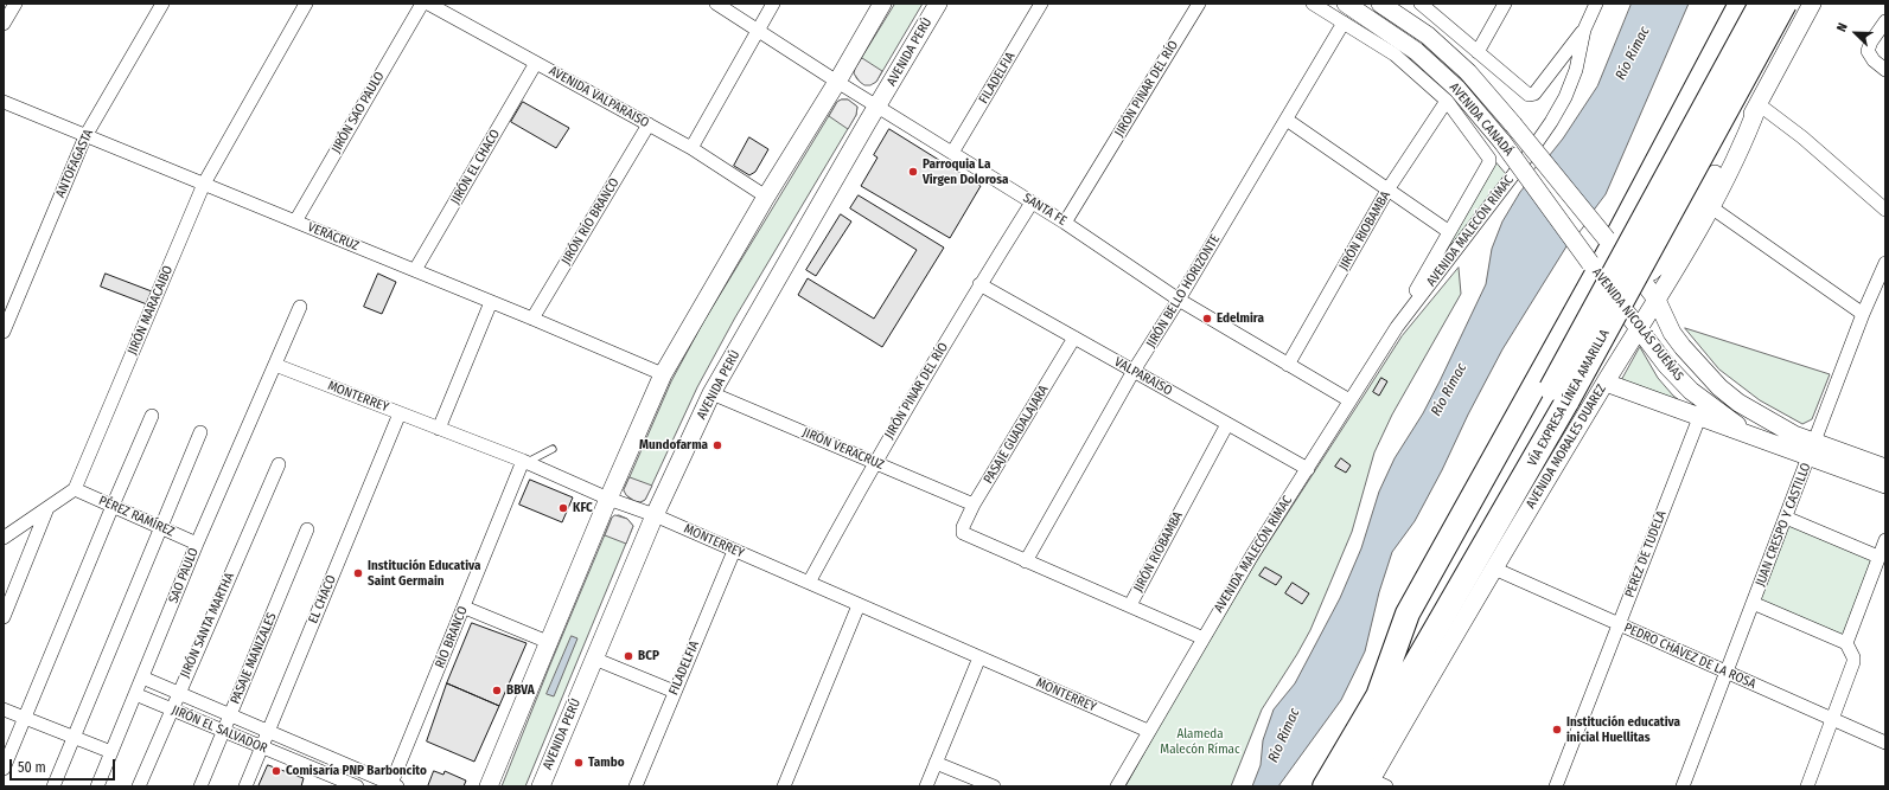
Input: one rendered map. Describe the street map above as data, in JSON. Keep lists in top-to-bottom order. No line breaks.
{"streets":{"highway":["VÍA EXPRESA LÍNEA AMARILLA"],"main road":["AVENIDA PERÚ","AVENIDA CANADÁ","AVENIDA NICOLÁS DUEÑAS","AVENIDA MORALES DUAREZ"],"street":["FILADELFIA","JIRÓN PINAR DEL RÍO","AVENIDA VALPARAISO","JIRÓN SAO PAULO","ANTOFAGASTA","JIRÓN EL CHACO","SANTA FE","JIRÓN RÍO BRANCO","JIRÓN RIOBAMBA","AVENIDA MALECÓN RÍMAC","VERACRUZ","JIRÓN BELLO HORIZONTE","JIRÓN MARACAIBO","VALPARAISO","MONTERREY","PASAJE GUADALAJARA","JIRÓN VERACRUZ","PÉREZ RAMÍREZ","JUAN CRESPO Y CASTILLO","PEREZ DE TUDELA","SAO PAULO","EL CHACO","JIRÓN SANTA MARTHA","RÍO BRANCO","PEDRO CHÁVEZ DE LA ROSA","PASAJE MANIZALES","JIRÓN EL SALVADOR"]},"crossings":[["AVENIDA PERÚ","SANTA FE"],["AVENIDA PERÚ","MONTERREY"],["AVENIDA PERÚ","JIRÓN VERACRUZ"],["FILADELFIA","SANTA FE"],["FILADELFIA","MONTERREY"],["JIRÓN PINAR DEL RÍO","SANTA FE"],["JIRÓN PINAR DEL RÍO","VALPARAISO"],["JIRÓN PINAR DEL RÍO","MONTERREY"],["JIRÓN PINAR DEL RÍO","JIRÓN VERACRUZ"],["AVENIDA VALPARAISO","JIRÓN EL CHACO"],["AVENIDA VALPARAISO","JIRÓN RÍO BRANCO"],["JIRÓN SAO PAULO","VERACRUZ"],["AVENIDA CANADÁ","JIRÓN RIOBAMBA"],["AVENIDA CANADÁ","AVENIDA MALECÓN RÍMAC"],["AVENIDA CANADÁ","JIRÓN BELLO HORIZONTE"],["AVENIDA CANADÁ","AVENIDA NICOLÁS DUEÑAS"],["ANTOFAGASTA","VERACRUZ"],["JIRÓN EL CHACO","VERACRUZ"],["SANTA FE","JIRÓN RIOBAMBA"],["SANTA FE","AVENIDA MALECÓN RÍMAC"],["SANTA FE","JIRÓN BELLO HORIZONTE"],["JIRÓN RÍO BRANCO","VERACRUZ"],["JIRÓN RIOBAMBA","VALPARAISO"],["AVENIDA MALECÓN RÍMAC","VALPARAISO"],["AVENIDA MALECÓN RÍMAC","MONTERREY"],["VERACRUZ","JIRÓN MARACAIBO"],["JIRÓN BELLO HORIZONTE","VALPARAISO"],["JIRÓN BELLO HORIZONTE","PASAJE GUADALAJARA"],["JIRÓN MARACAIBO","PÉREZ RAMÍREZ"],["AVENIDA NICOLÁS DUEÑAS","AVENIDA MORALES DUAREZ"],["AVENIDA NICOLÁS DUEÑAS","JUAN CRESPO Y CASTILLO"],["AVENIDA NICOLÁS DUEÑAS","PEREZ DE TUDELA"],["VALPARAISO","PASAJE GUADALAJARA"],["MONTERREY","SAO PAULO"],["MONTERREY","EL CHACO"],["MONTERREY","RÍO BRANCO"],["PASAJE GUADALAJARA","JIRÓN VERACRUZ"],["AVENIDA MORALES DUAREZ","PEDRO CHÁVEZ DE LA ROSA"],["PÉREZ RAMÍREZ","SAO PAULO"],["JUAN CRESPO Y CASTILLO","PEDRO CHÁVEZ DE LA ROSA"],["PEREZ DE TUDELA","PEDRO CHÁVEZ DE LA ROSA"],["SAO PAULO","JIRÓN EL SALVADOR"],["EL CHACO","JIRÓN EL SALVADOR"],["JIRÓN SANTA MARTHA","JIRÓN EL SALVADOR"],["RÍO BRANCO","JIRÓN EL SALVADOR"],["PASAJE MANIZALES","JIRÓN EL SALVADOR"]],"water":["Río Rímac"],"parks":["Alameda Malecón Rímac"],"places":["Parroquia La Virgen Dolorosa","Edelmira","Mundofarma","KFC","Institución Educativa Saint Germain","BCP","BBVA","Institución educativa inicial Huellitas","Tambo","Comisaría PNP Barboncito"],"scale_bar":"50 m","north":"top left"}
